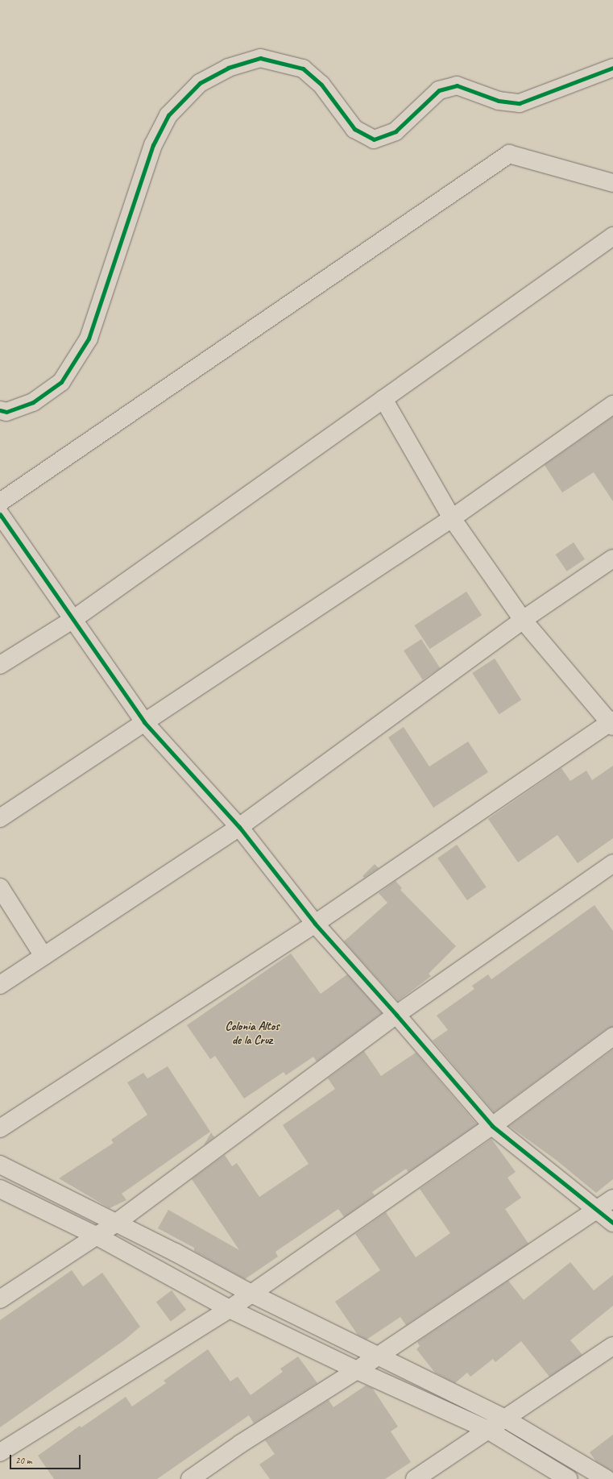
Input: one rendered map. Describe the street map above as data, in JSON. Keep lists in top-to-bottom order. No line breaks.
{"districts":["Colonia Altos de la Cruz"],"scale_bar":"20 m"}
